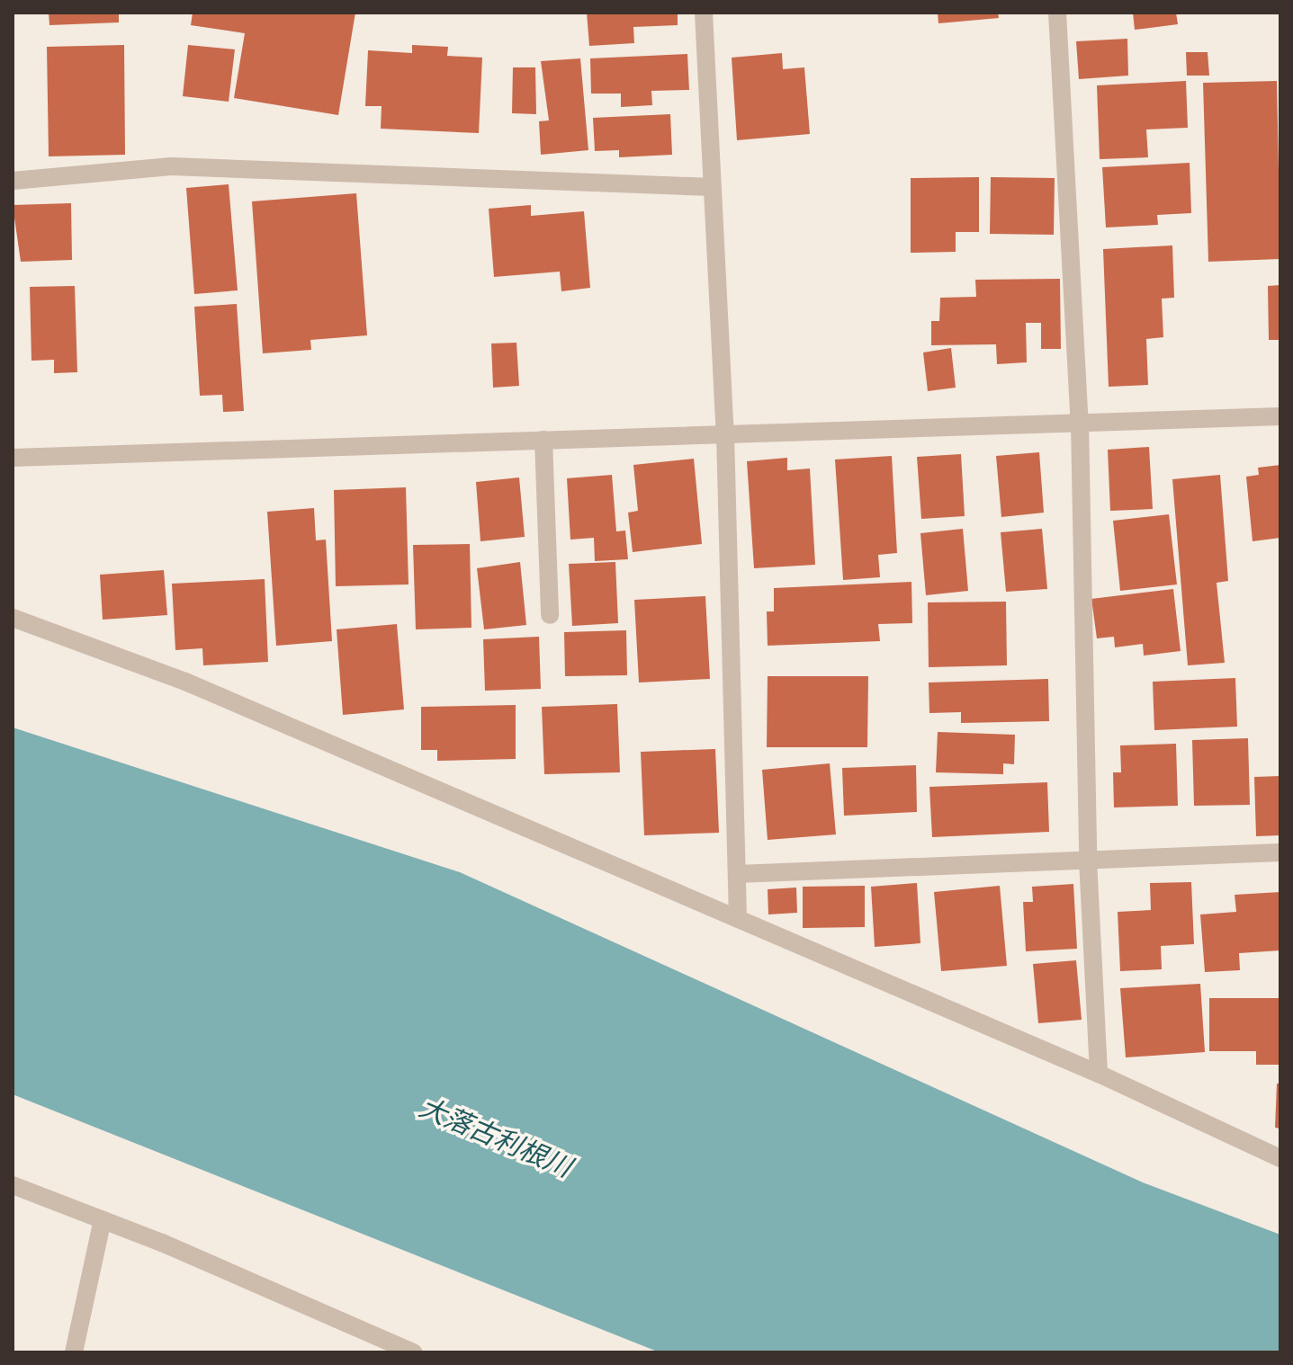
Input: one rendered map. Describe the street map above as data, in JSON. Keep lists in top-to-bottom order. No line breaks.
{"water":["大落古利根川"]}
